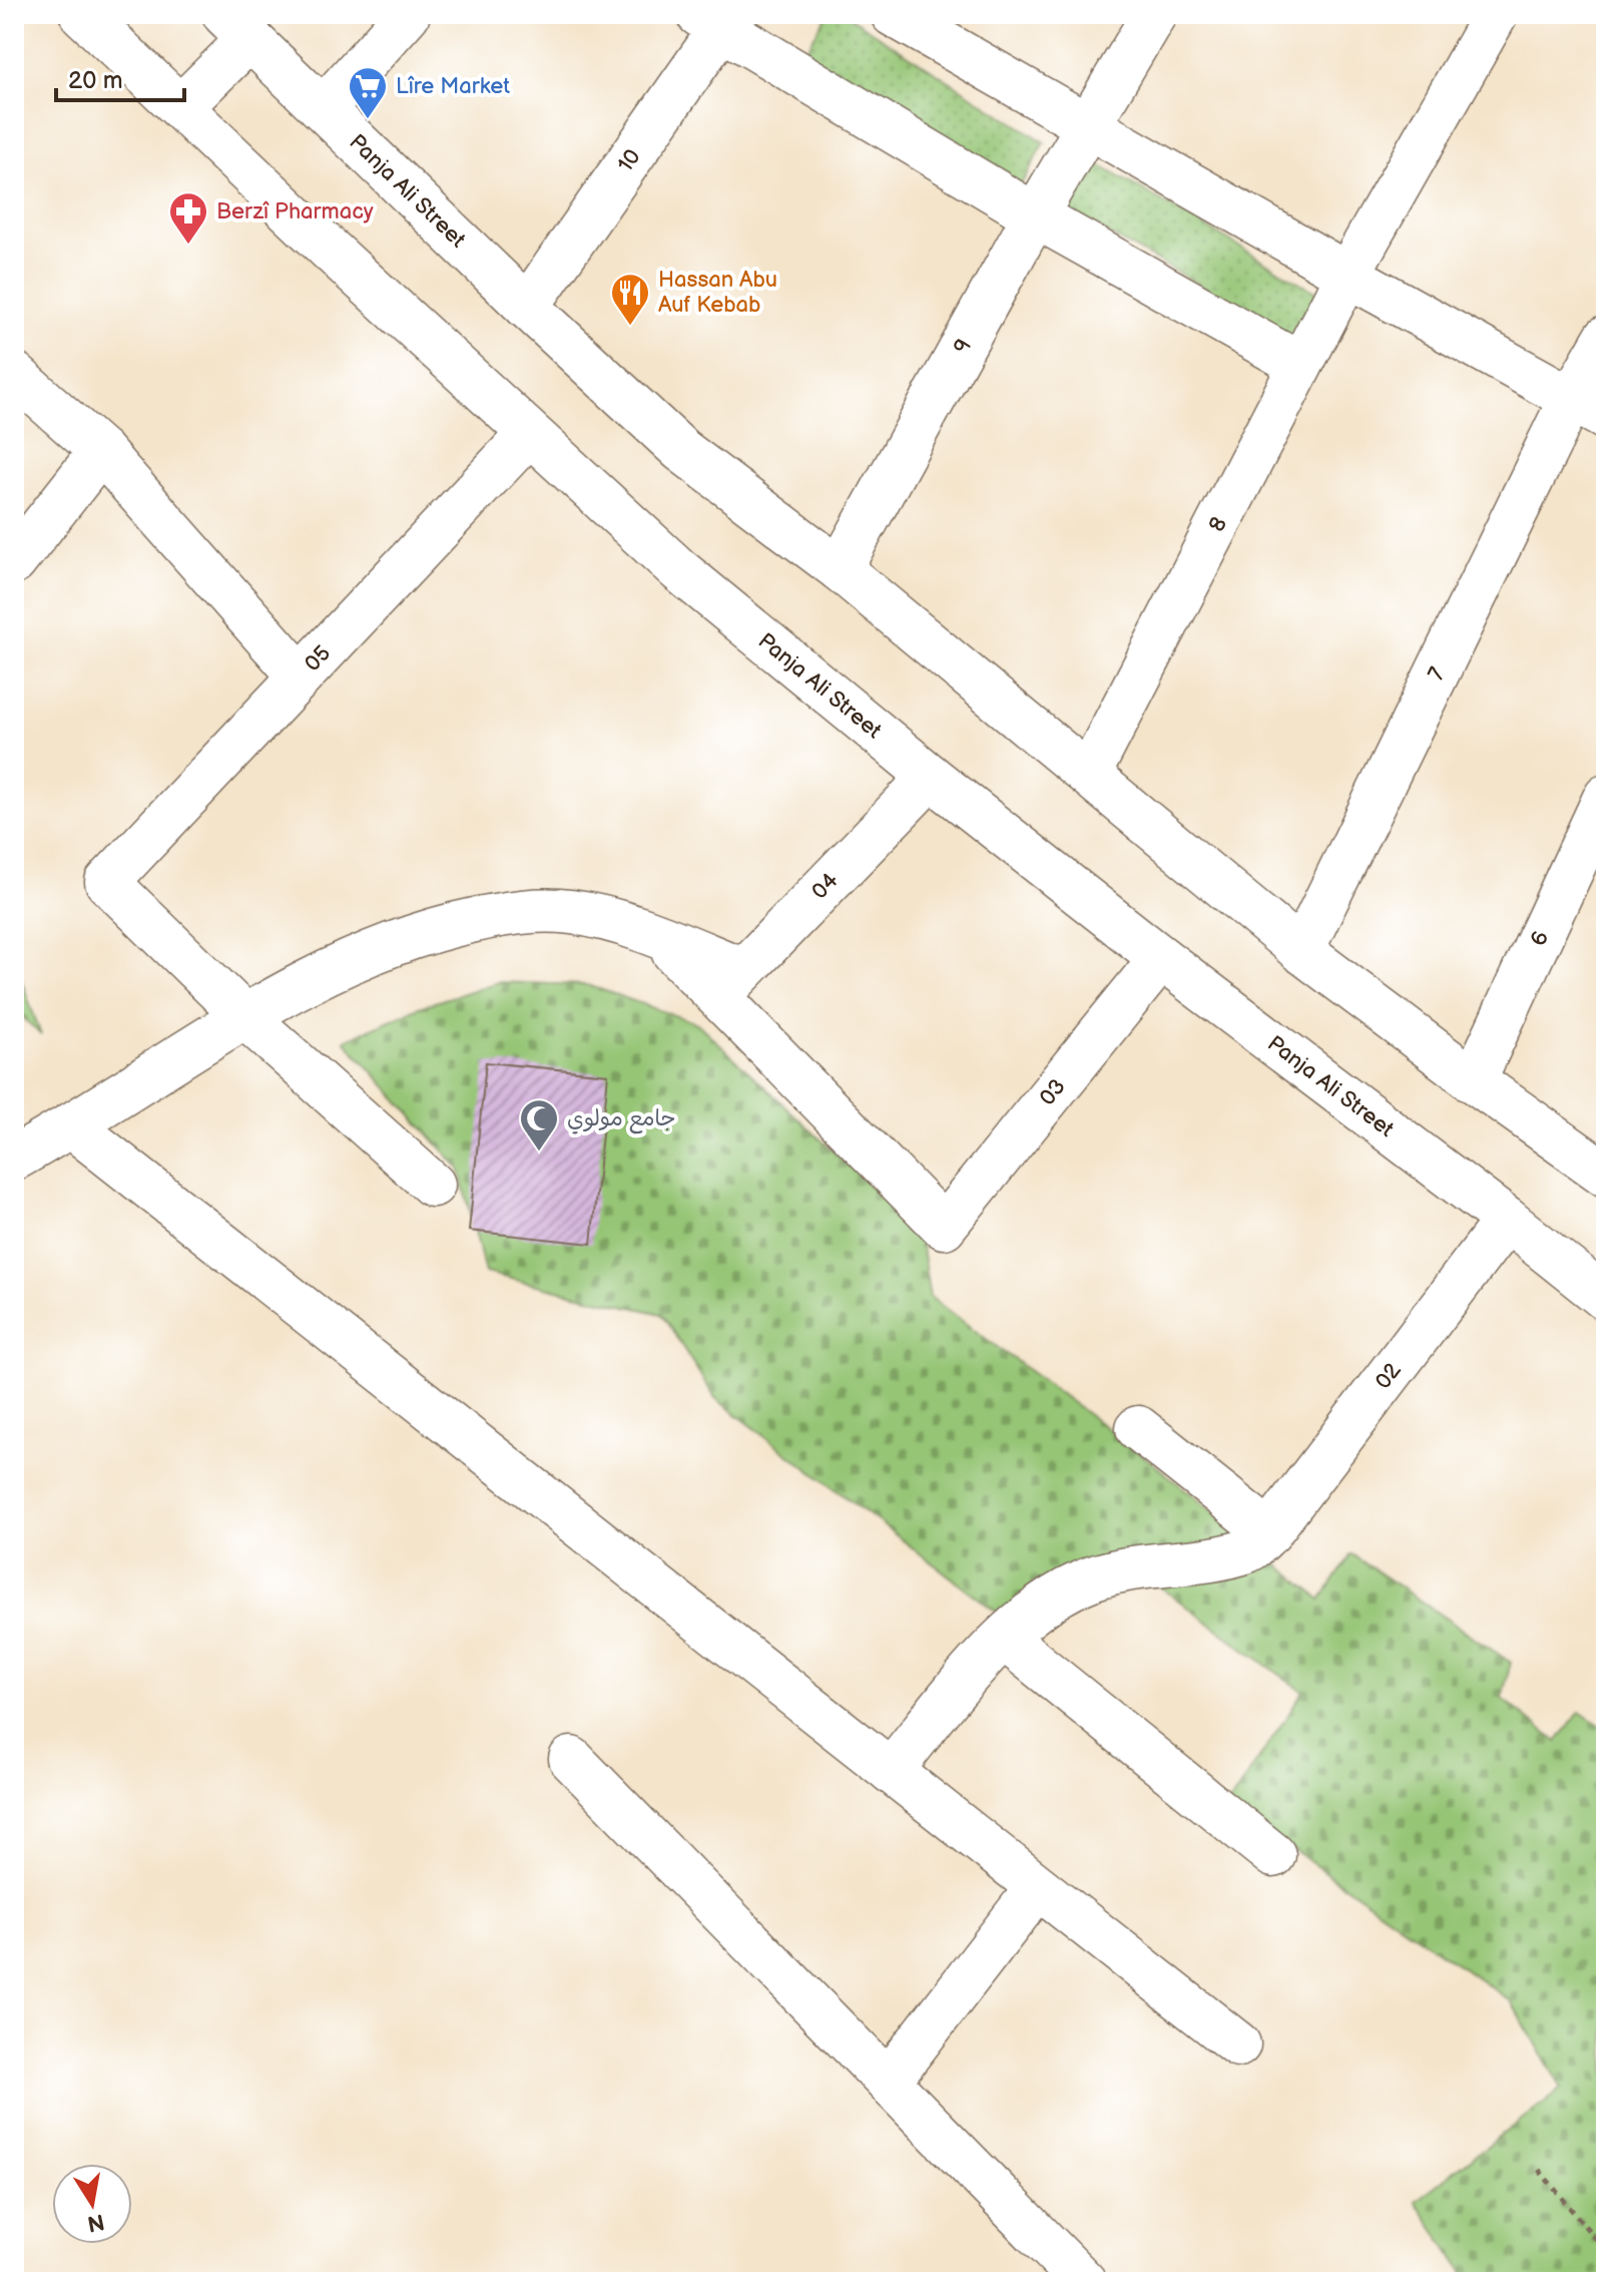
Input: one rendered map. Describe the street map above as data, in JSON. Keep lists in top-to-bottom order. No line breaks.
{"streets":{"street":["10","Panja Ali Street","9","8","05","7","04","6","03","02"]},"crossings":[["10","Panja Ali Street"],["Panja Ali Street","9"],["Panja Ali Street","8"],["Panja Ali Street","05"],["Panja Ali Street","7"],["Panja Ali Street","04"],["Panja Ali Street","6"],["Panja Ali Street","03"],["Panja Ali Street","02"],["04","03"]],"places":{"supermarket":["Lîre Market"],"pharmacy":["Berzî Pharmacy"],"restaurant":["Hassan Abu Auf Kebab"],"mosque":["جامع مولوي"]},"scale_bar":"20 m","north":"bottom"}
